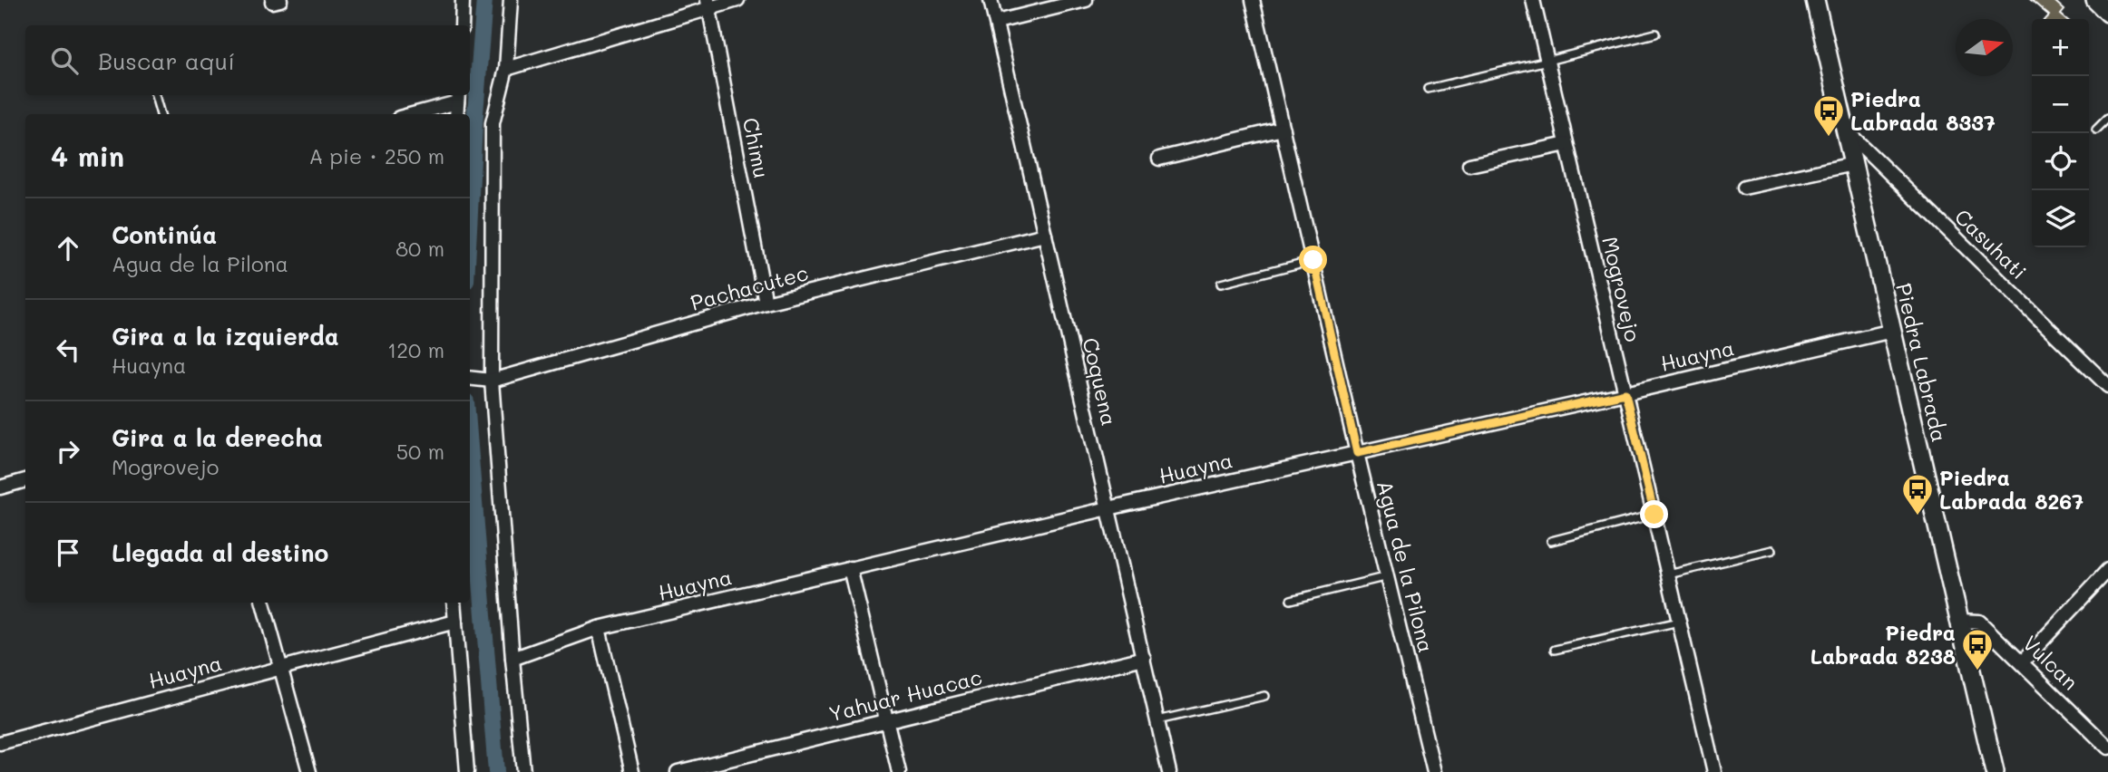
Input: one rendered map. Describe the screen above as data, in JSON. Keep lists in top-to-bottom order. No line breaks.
{"streets":{"main road":["Piedra Labrada"],"street":["Chimu","Casuhati","Pachacutec","Mogrovejo","Huayna","Coquena","Agua de la Pilona","Vulcan","Yahuar Huacac"]},"crossings":[["Chimu","Pachacutec"],["Casuhati","Piedra Labrada"],["Pachacutec","Coquena"],["Mogrovejo","Huayna"],["Huayna","Piedra Labrada"],["Huayna","Coquena"],["Huayna","Agua de la Pilona"],["Piedra Labrada","Vulcan"],["Coquena","Yahuar Huacac"]],"places":{"bus stop":["Piedra Labrada 8337","Piedra Labrada 8267","Piedra Labrada 8238"]},"north":"right","page":{"map_buttons":["+","−"],"search":"Buscar aquí","heading":["4 min","A pie · 250 m"],"list":[["Continúa","Agua de la Pilona","80 m"],["Gira a la izquierda","Huayna","120 m"],["Gira a la derecha","Mogrovejo","50 m"],"Llegada al destino"]}}
